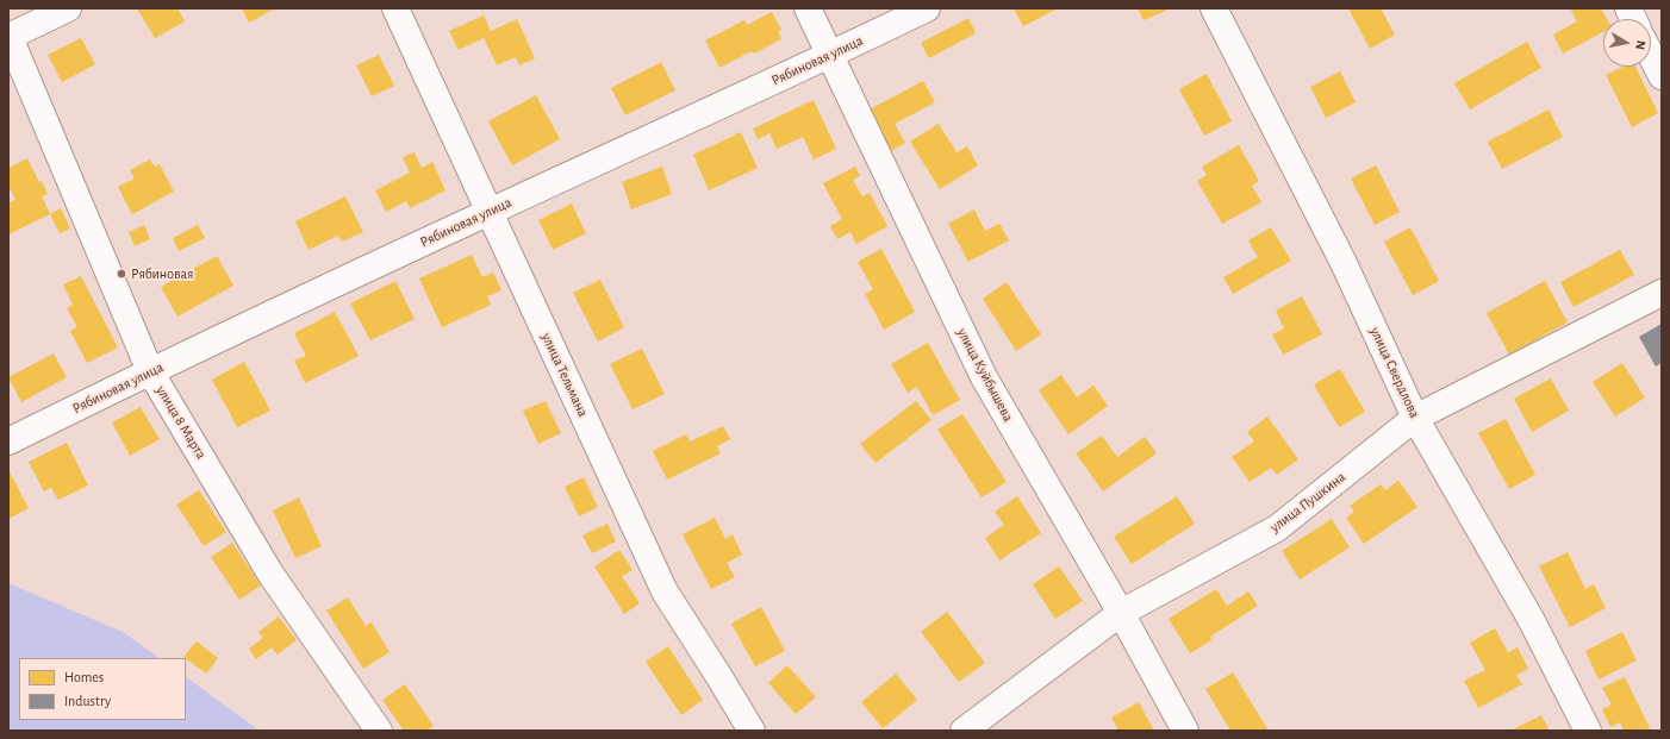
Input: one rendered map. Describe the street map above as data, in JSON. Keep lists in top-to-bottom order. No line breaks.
{"streets":{"street":["Рябиновая улица","улица Свердлова","улица Тельмана","улица Куйбышева","улица 8 Марта","улица Пушкина"]},"crossings":[["Рябиновая улица","улица Тельмана"],["Рябиновая улица","улица Куйбышева"],["Рябиновая улица","улица 8 Марта"],["улица Свердлова","улица Пушкина"],["улица Куйбышева","улица Пушкина"]],"places":["Рябиновая"],"legend":["Homes","Industry"],"north":"right"}
